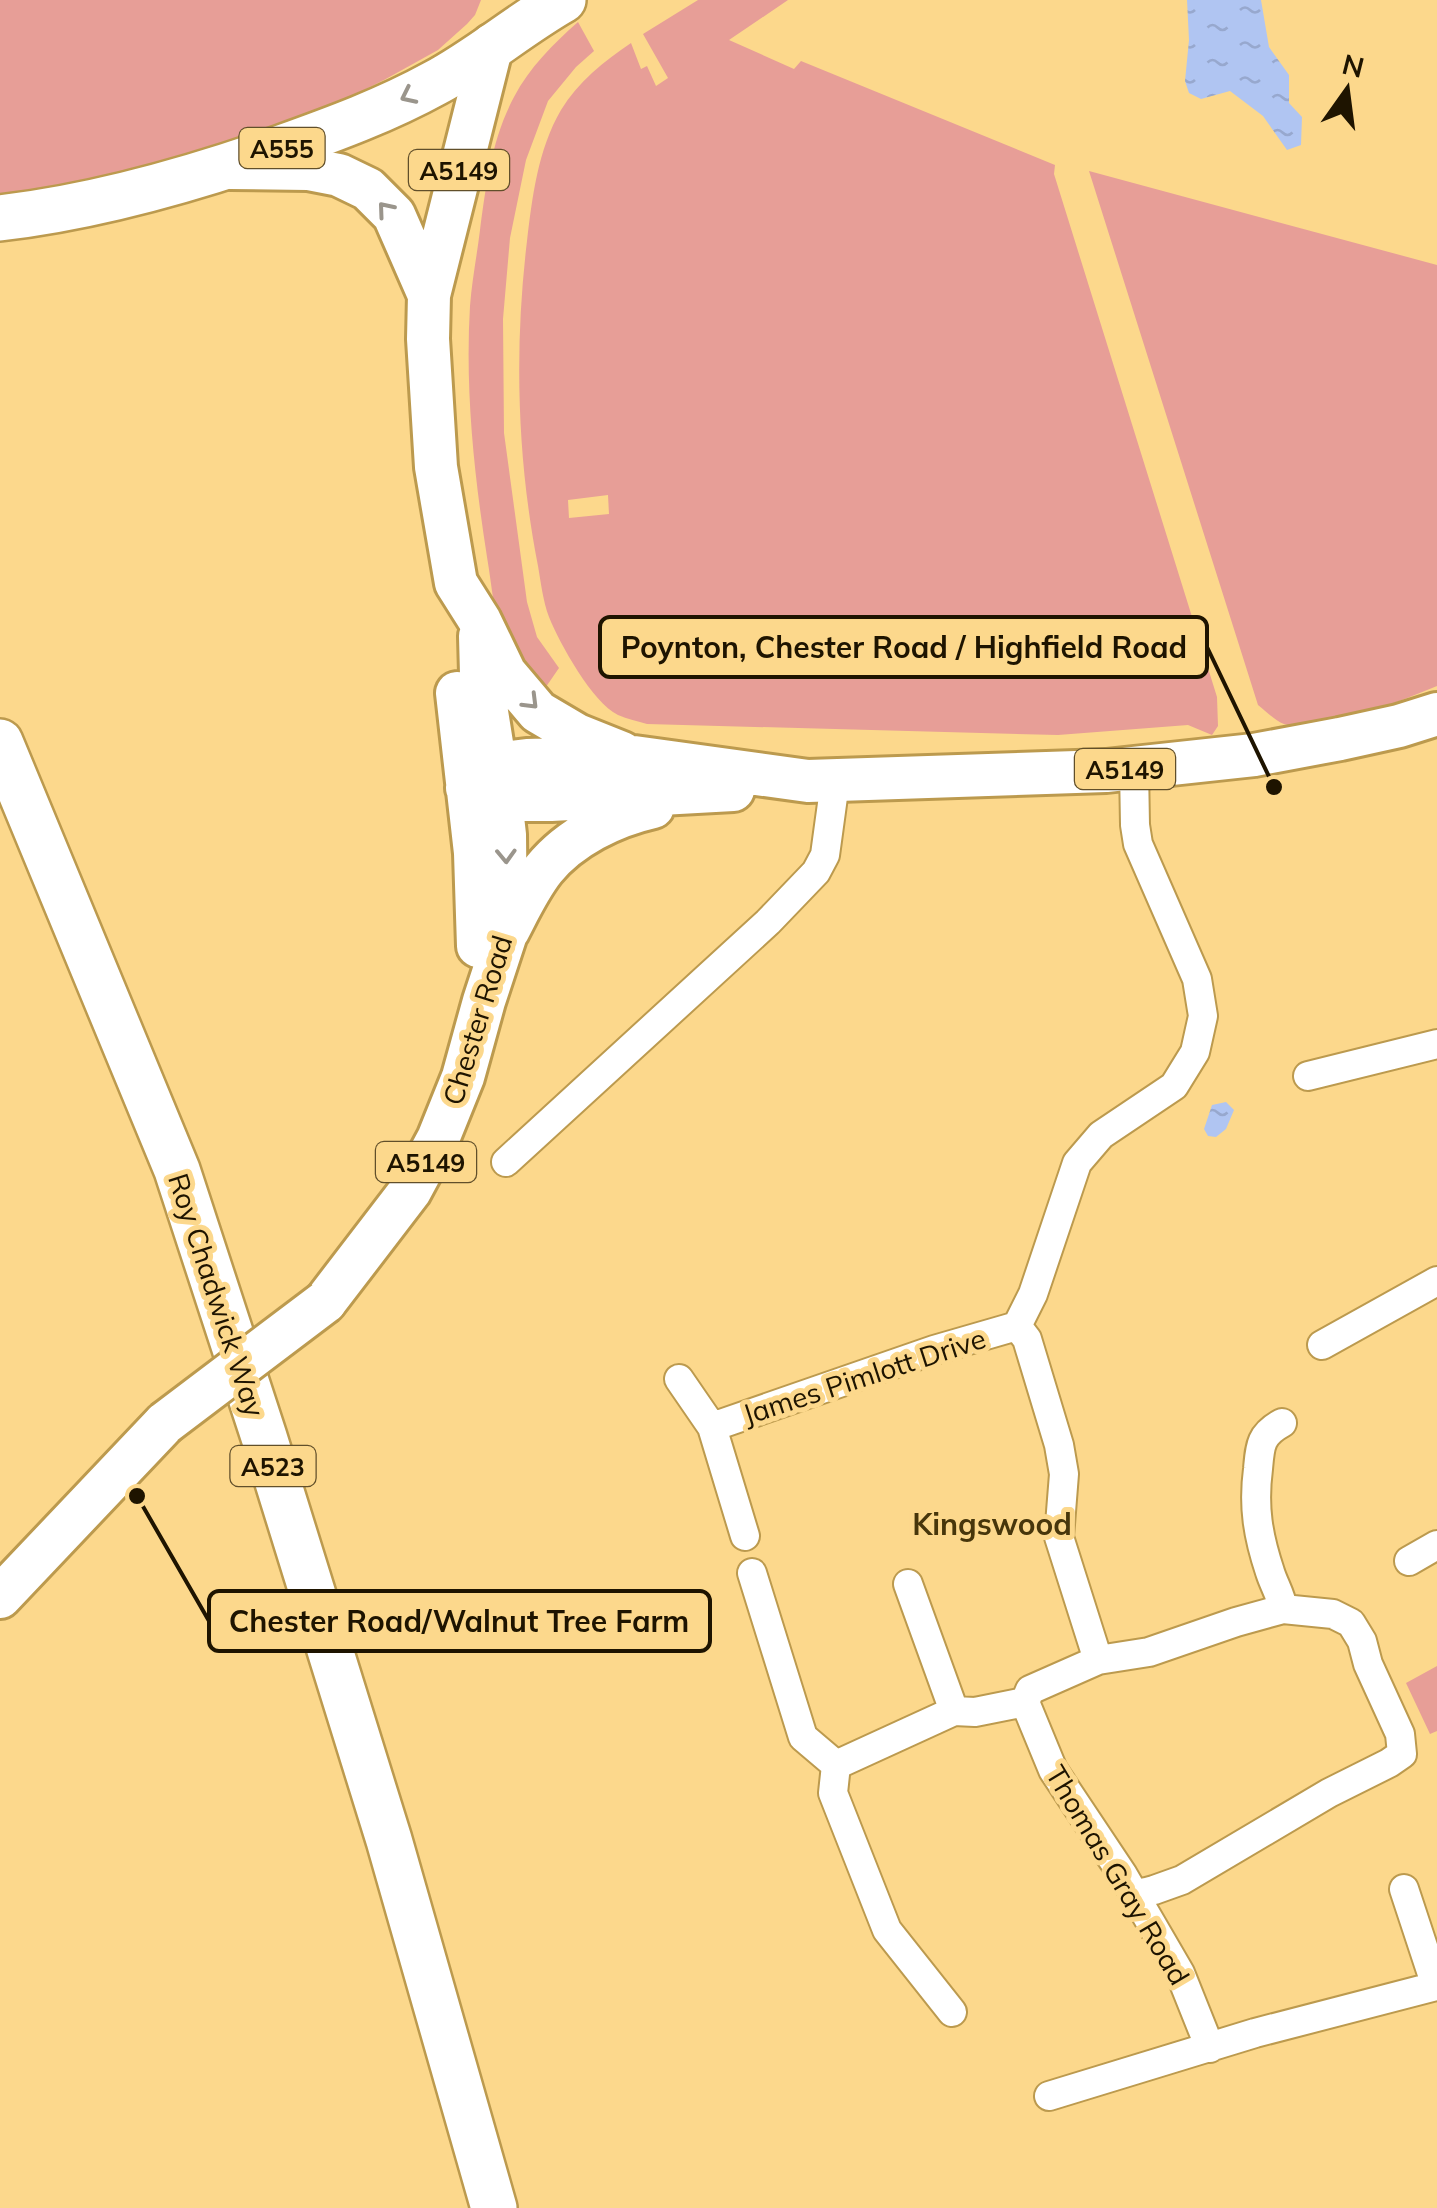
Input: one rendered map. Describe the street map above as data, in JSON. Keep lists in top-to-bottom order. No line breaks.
{"streets":{"highway":["A555","Roy Chadwick Way","A523"],"main road":["A5149","Chester Road"],"street":["James Pimlott Drive","Thomas Gray Road"]},"crossings":[["A555","A5149"],["A5149","Chester Road"]],"districts":["Kingswood"],"places":["Poynton, Chester Road / Highfield Road","Chester Road/Walnut Tree Farm"],"north":"top"}
